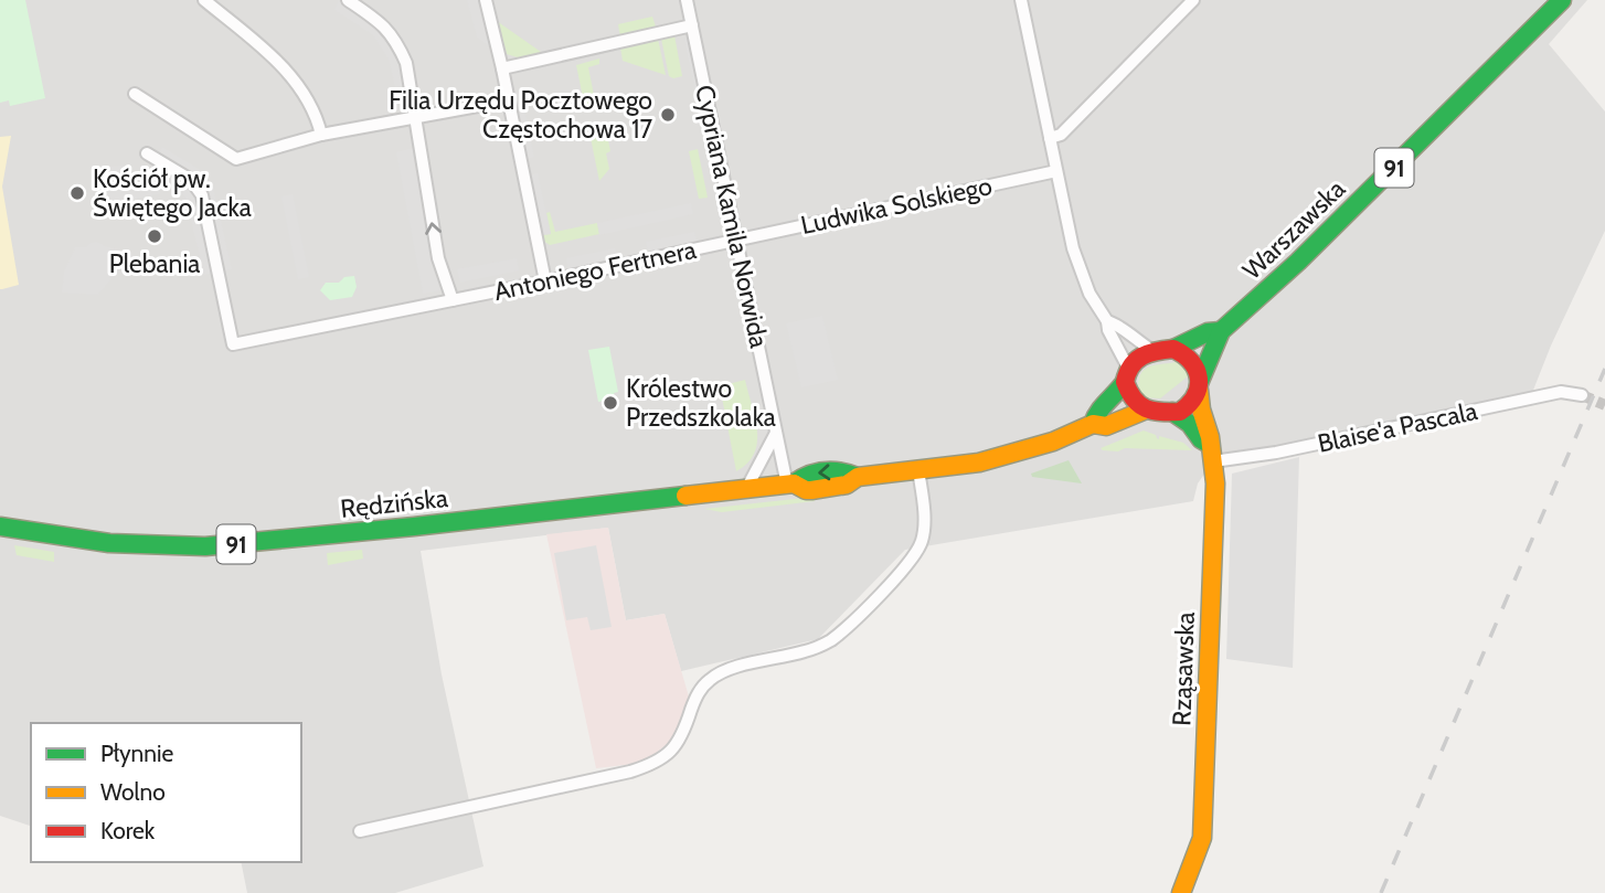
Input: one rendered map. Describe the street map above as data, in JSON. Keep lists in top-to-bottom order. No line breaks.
{"streets":{"main road":["91","Warszawska","Rędzińska","Rząsawska"],"street":["Ludwika Solskiego","Cypriana Kamila Norwida","Antoniego Fertnera","Blaise'a Pascala"]},"crossings":[["91","Cypriana Kamila Norwida"],["91","Warszawska"],["91","Rędzińska"],["91","Rząsawska"],["Ludwika Solskiego","Cypriana Kamila Norwida"],["Ludwika Solskiego","Antoniego Fertnera"],["Cypriana Kamila Norwida","Antoniego Fertnera"],["Cypriana Kamila Norwida","Rędzińska"],["Warszawska","Rząsawska"],["Blaise'a Pascala","Rząsawska"]],"places":["Filia Urzędu Pocztowego Częstochowa 17","Kościół pw. Świętego Jacka","Plebania","Królestwo Przedszkolaka"],"legend":["Płynnie","Wolno","Korek"]}
